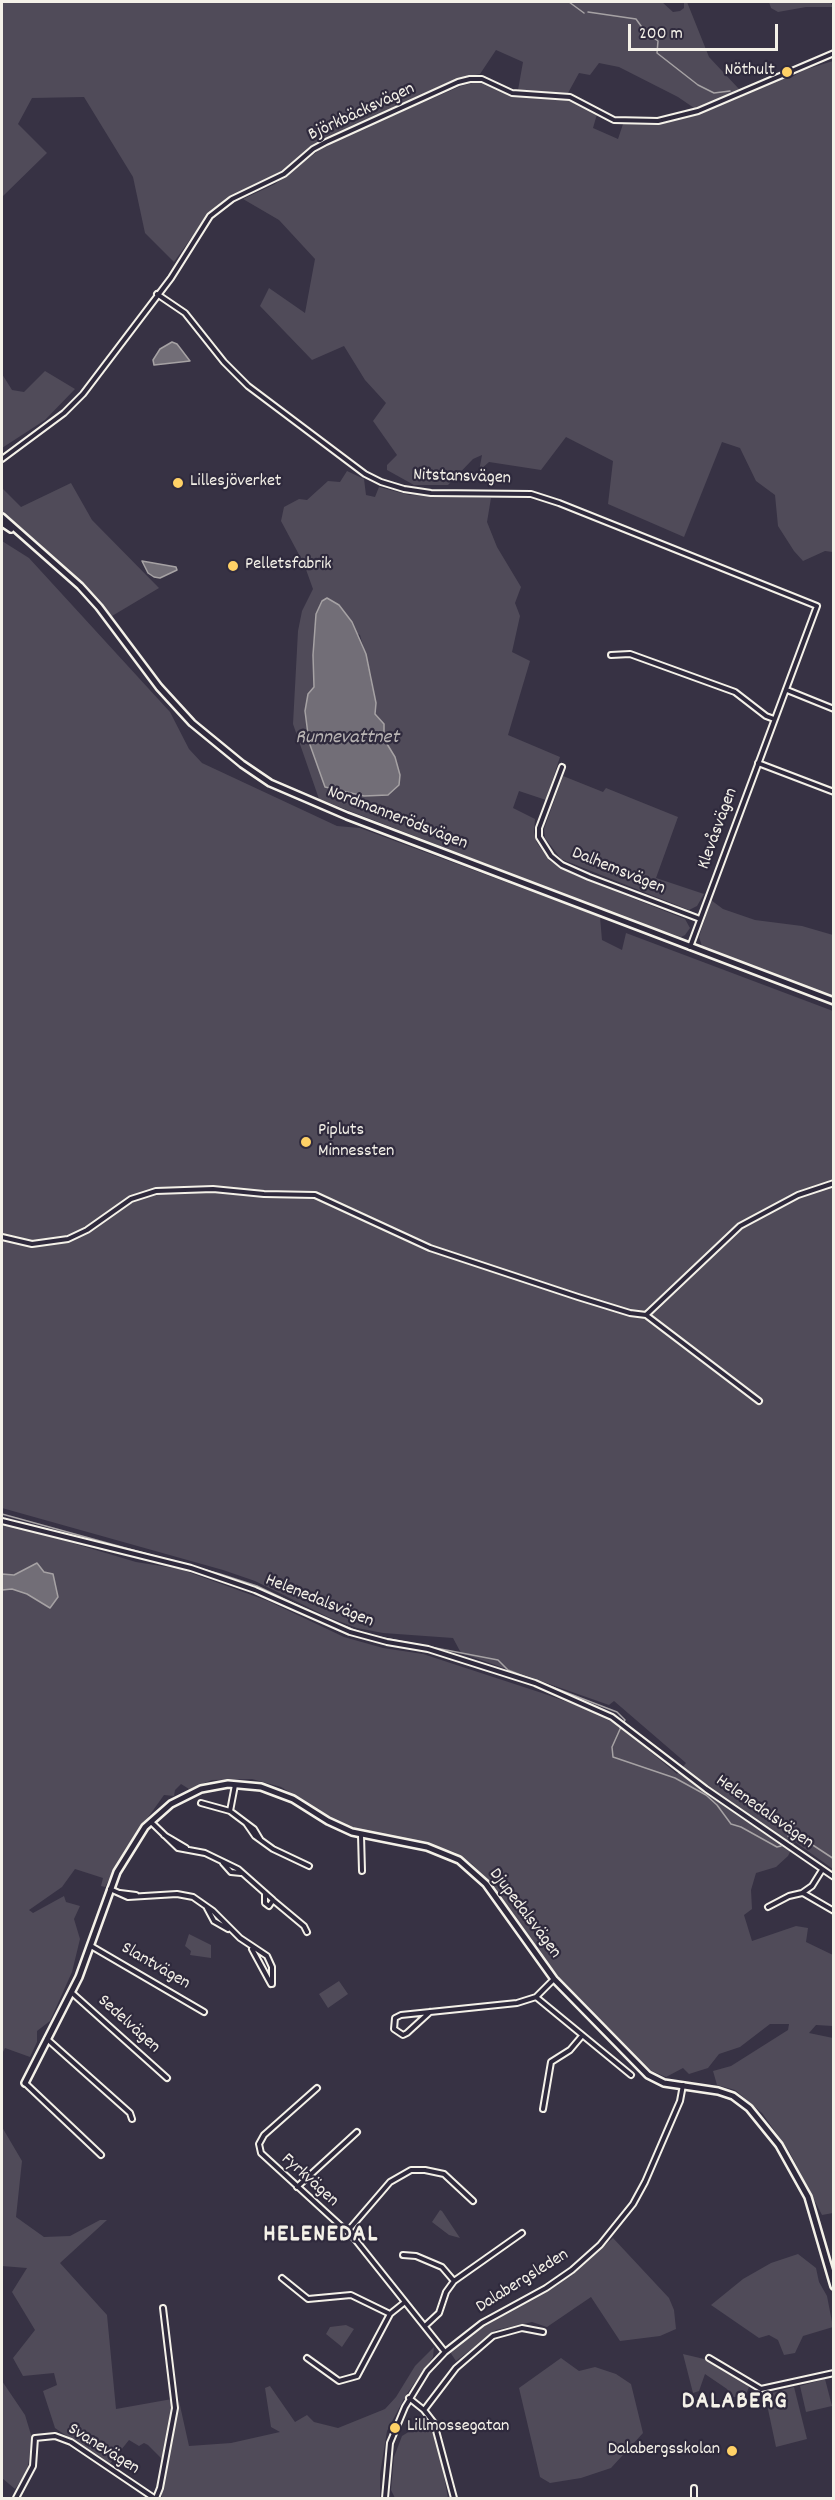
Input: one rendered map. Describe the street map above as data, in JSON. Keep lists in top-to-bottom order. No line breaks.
{"streets":{"street":["Björkbäcksvägen","Nitstansvägen","Nordmannerödsvägen","Klevåsvägen","Dalhemsvägen","Helenedalsvägen","Djupedalsvägen","Slantvägen","Sedelvägen","Fyrkvägen","Dalabergsleden","Svanevägen"]},"crossings":[["Björkbäcksvägen","Nitstansvägen"],["Nitstansvägen","Klevåsvägen"],["Nordmannerödsvägen","Klevåsvägen"],["Klevåsvägen","Dalhemsvägen"],["Djupedalsvägen","Slantvägen"],["Djupedalsvägen","Sedelvägen"],["Djupedalsvägen","Dalabergsleden"],["Fyrkvägen","Dalabergsleden"]],"districts":["HELENEDAL","DALABERG"],"water":["Runnevattnet"],"places":["Nöthult","Lillesjöverket","Pelletsfabrik","Pipluts Minnessten","Lillmossegatan","Dalabergsskolan"],"scale_bar":"200 m"}
